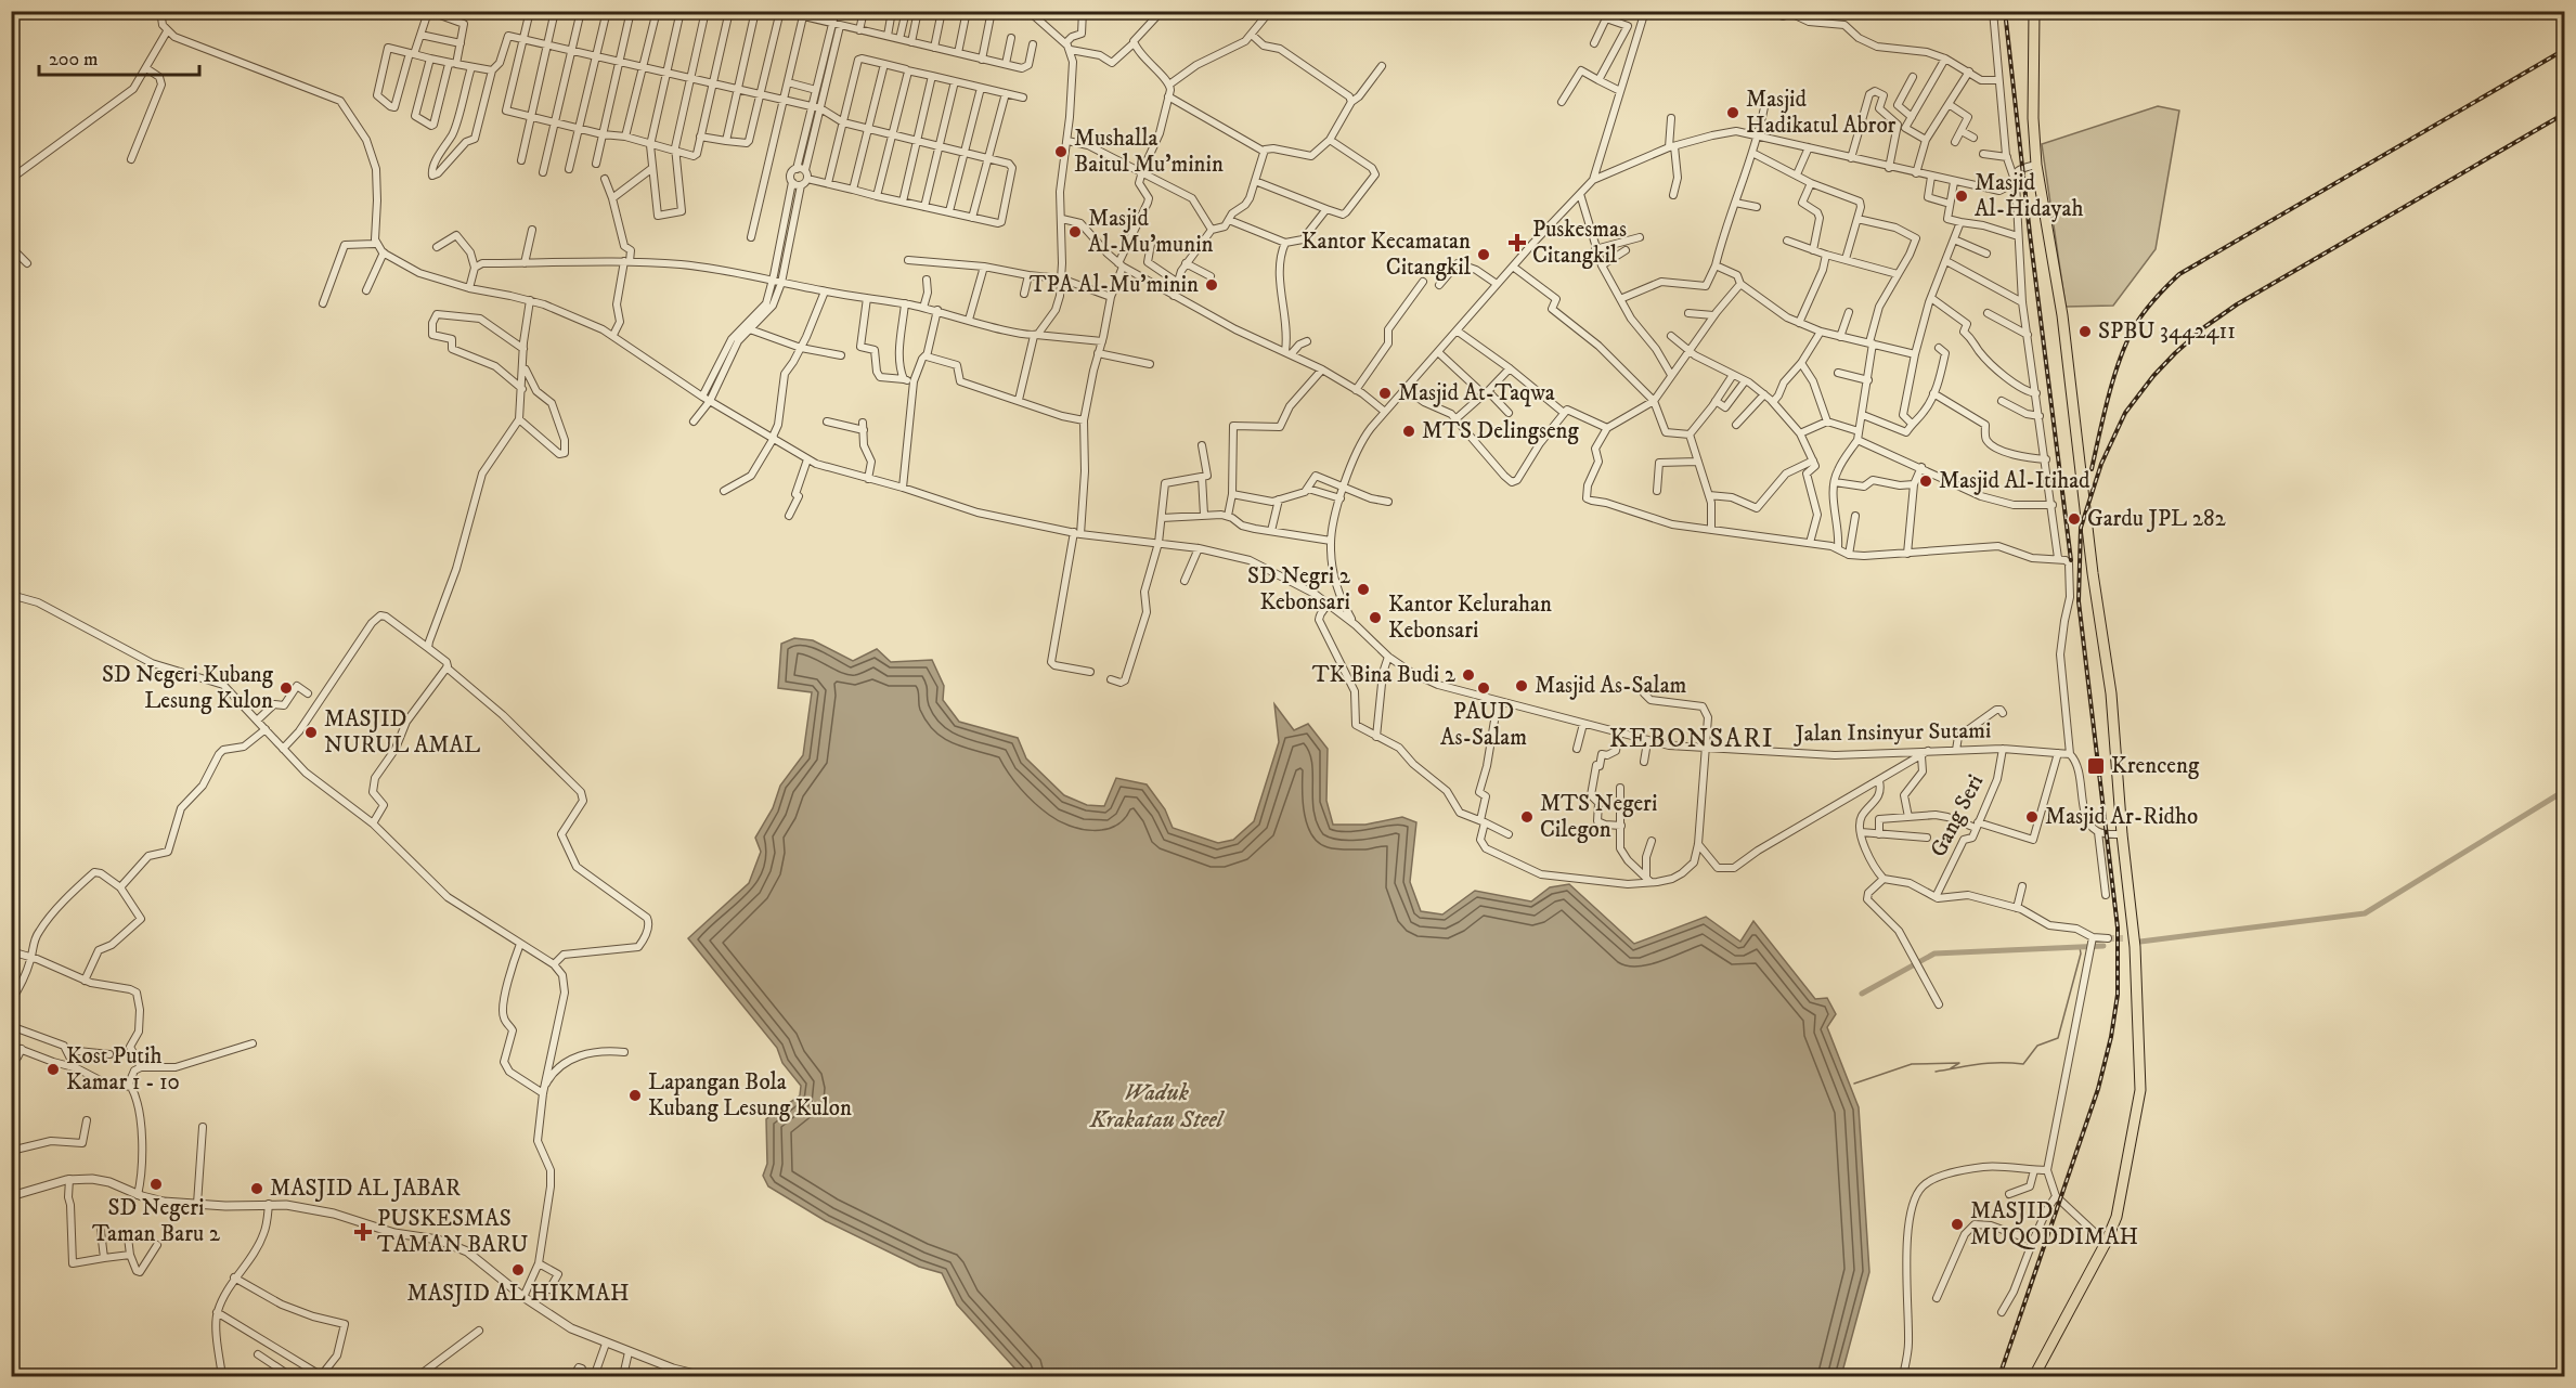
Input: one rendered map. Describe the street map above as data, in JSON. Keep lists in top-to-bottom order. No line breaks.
{"streets":{"street":["Jalan Insinyur Sutami","Gang Seri"]},"crossings":[["Jalan Insinyur Sutami","Gang Seri"]],"districts":["KEBONSARI"],"water":["Waduk Krakatau Steel"],"places":{"other":["Masjid Hadikatul Abror","Mushalla Baitul Mu'minin","Masjid Al-Hidayah","Masjid Al-Mu'munin","Kantor Kecamatan Citangkil","TPA Al-Mu'minin","SPBU 3442411","Masjid At-Taqwa","MTS Delingseng","Masjid Al-Itihad","Gardu JPL 282","SD Negri 2 Kebonsari","Kantor Kelurahan Kebonsari","TK Bina Budi 2","Masjid As-Salam","SD Negeri Kubang Lesung Kulon","PAUD As-Salam","MASJID NURUL AMAL","MTS Negeri Cilegon","Masjid Ar-Ridho","Kost Putih Kamar 1 - 10","Lapangan Bola Kubang Lesung Kulon","SD Negeri Taman Baru 2","MASJID AL JABAR","MASJID MUQODDIMAH","MASJID AL HIKMAH"],"health":["Puskesmas Citangkil","PUSKESMAS TAMAN BARU"],"transit":["Krenceng"]},"scale_bar":"200 m"}
